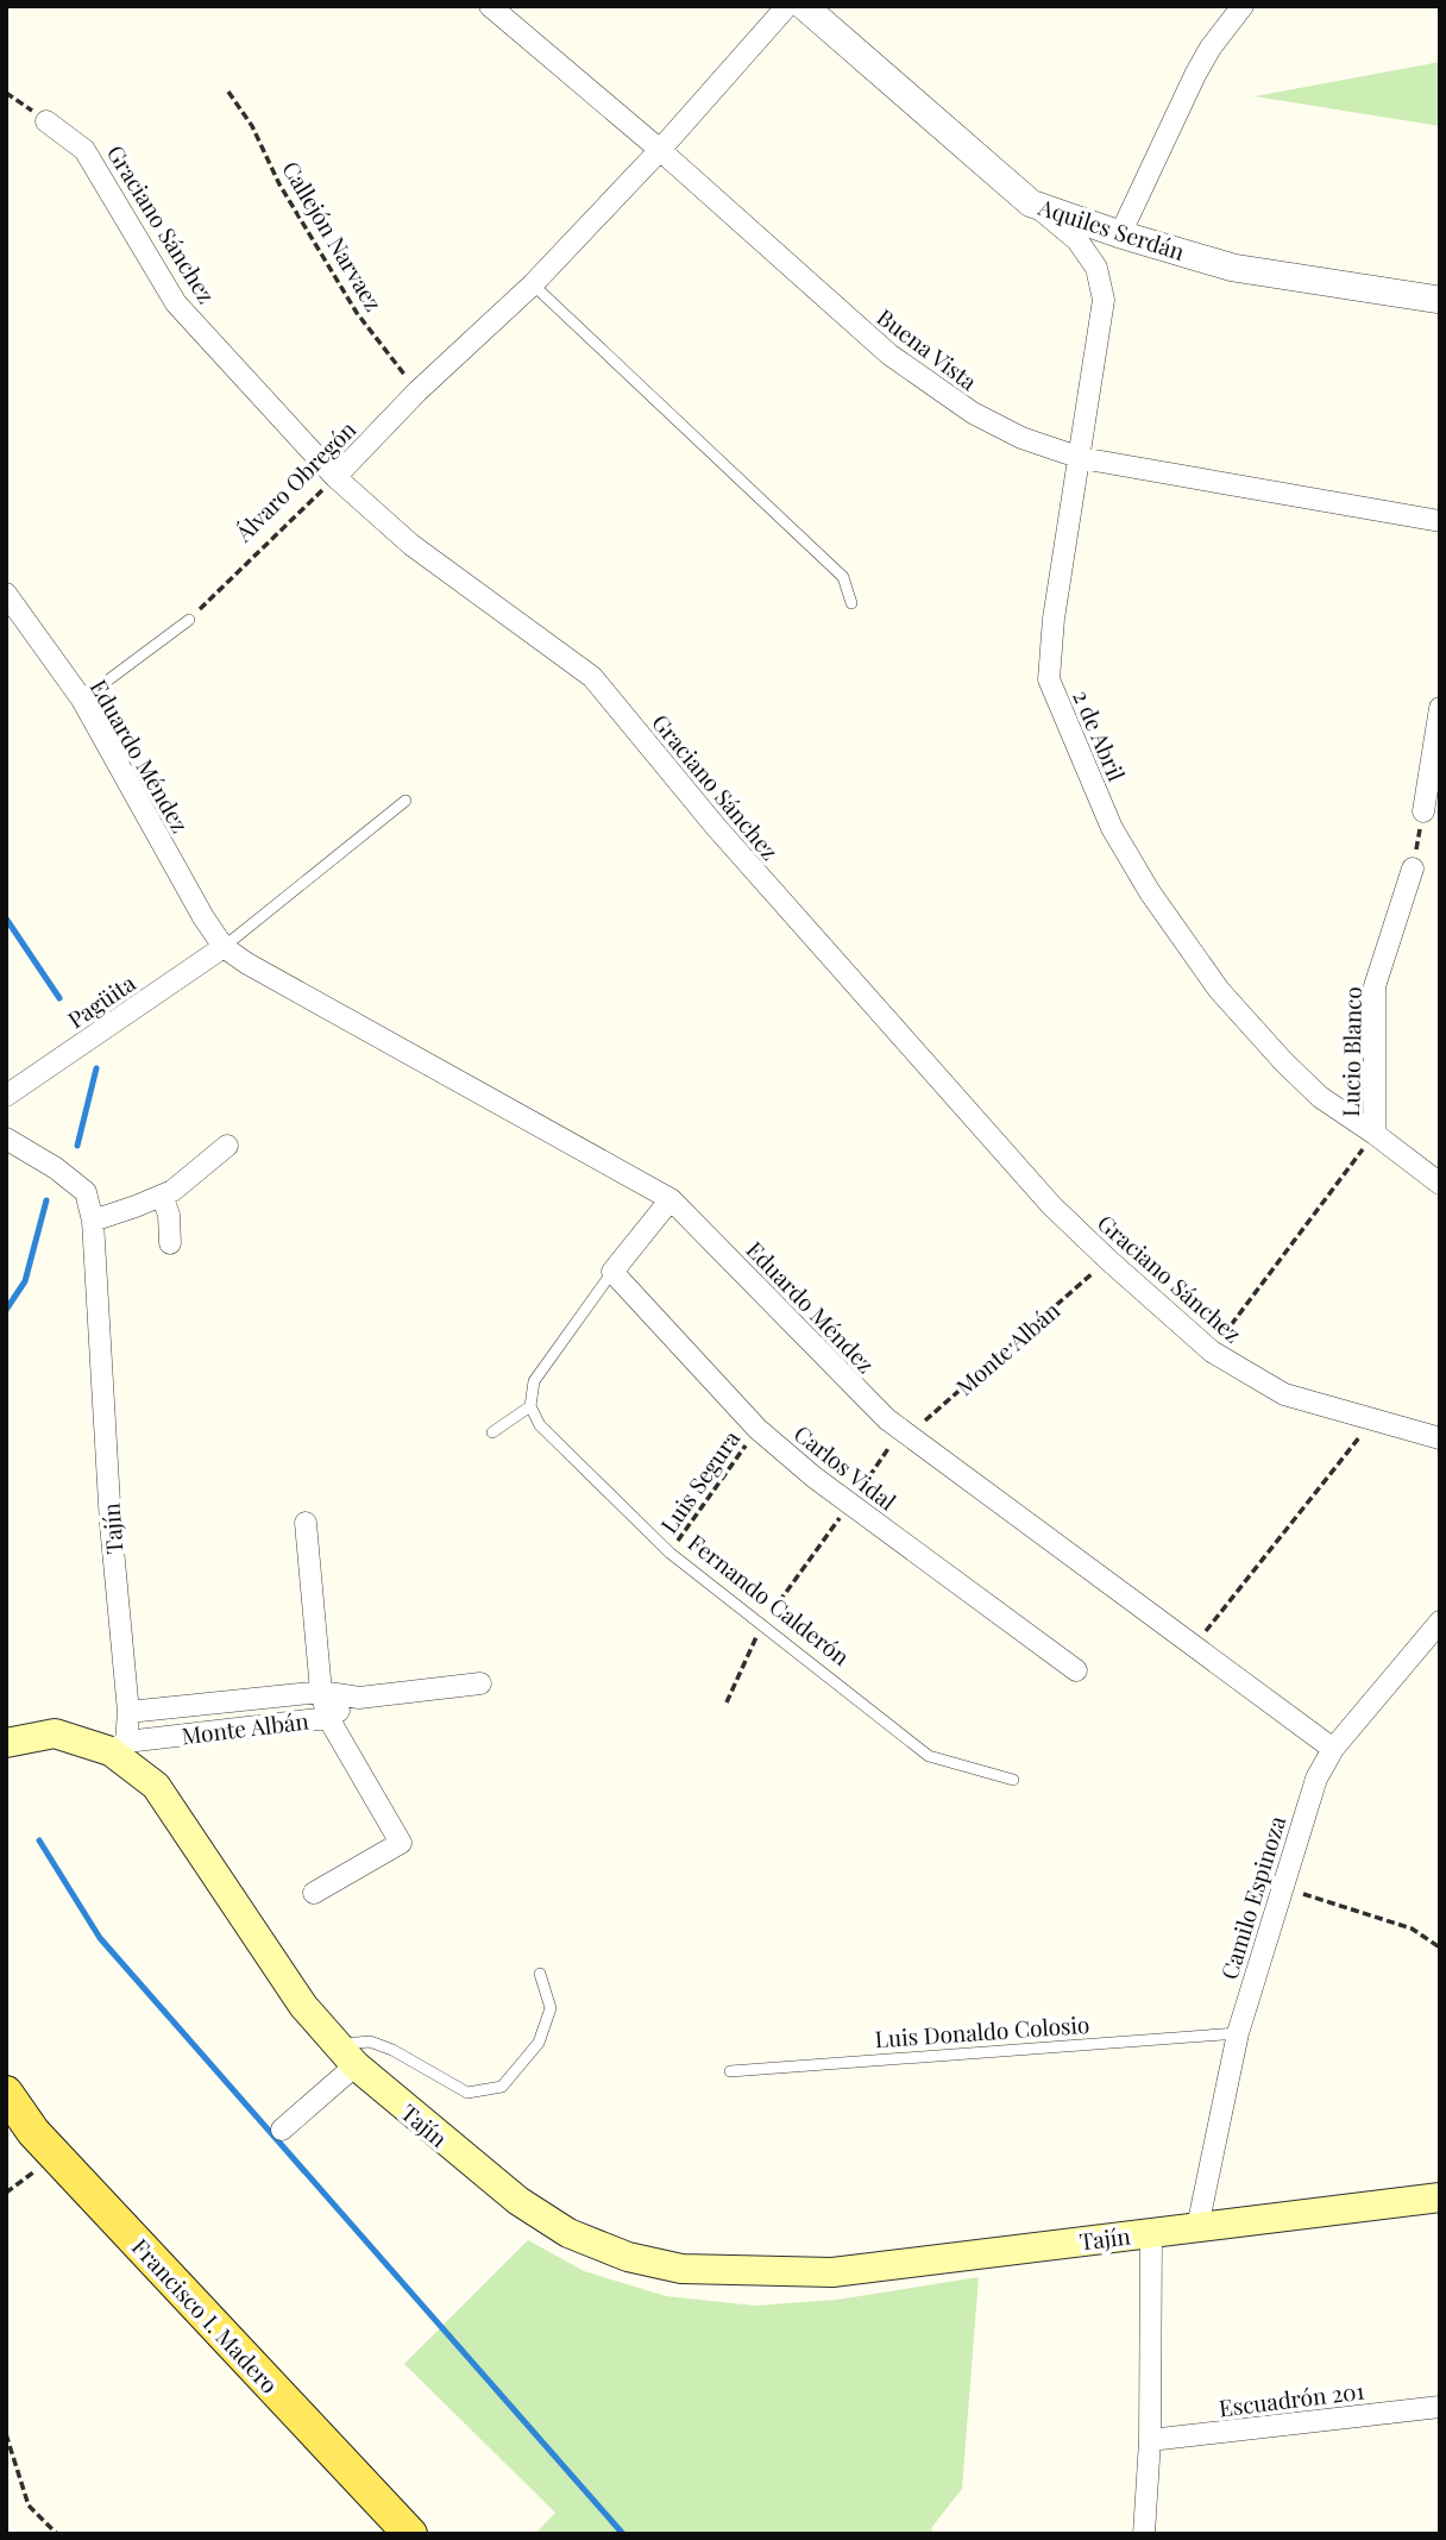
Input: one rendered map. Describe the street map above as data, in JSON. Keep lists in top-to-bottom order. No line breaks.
{"streets":{"main road":["Monte Albán","Tajín","Francisco I. Madero"],"street":["Graciano Sánchez","Aquiles Serdán","Buena Vista","Álvaro Obregón","2 de Abril","Eduardo Méndez","Pagüita","Lucio Blanco","Carlos Vidal","Camilo Espinoza","Escuadrón 201"],"lane":["Fernando Calderón","Luis Donaldo Colosio"],"path":["Callejón Narvaez","Luis Segura"]},"crossings":[["Graciano Sánchez","Álvaro Obregón"],["Graciano Sánchez","Lucio Blanco"],["Graciano Sánchez","Monte Albán"],["Aquiles Serdán","2 de Abril"],["Callejón Narvaez","Álvaro Obregón"],["Buena Vista","Álvaro Obregón"],["Buena Vista","2 de Abril"],["2 de Abril","Lucio Blanco"],["Eduardo Méndez","Pagüita"],["Eduardo Méndez","Monte Albán"],["Eduardo Méndez","Camilo Espinoza"],["Monte Albán","Carlos Vidal"],["Monte Albán","Tajín"],["Monte Albán","Fernando Calderón"],["Carlos Vidal","Luis Segura"],["Luis Segura","Fernando Calderón"],["Tajín","Camilo Espinoza"],["Camilo Espinoza","Luis Donaldo Colosio"]]}
